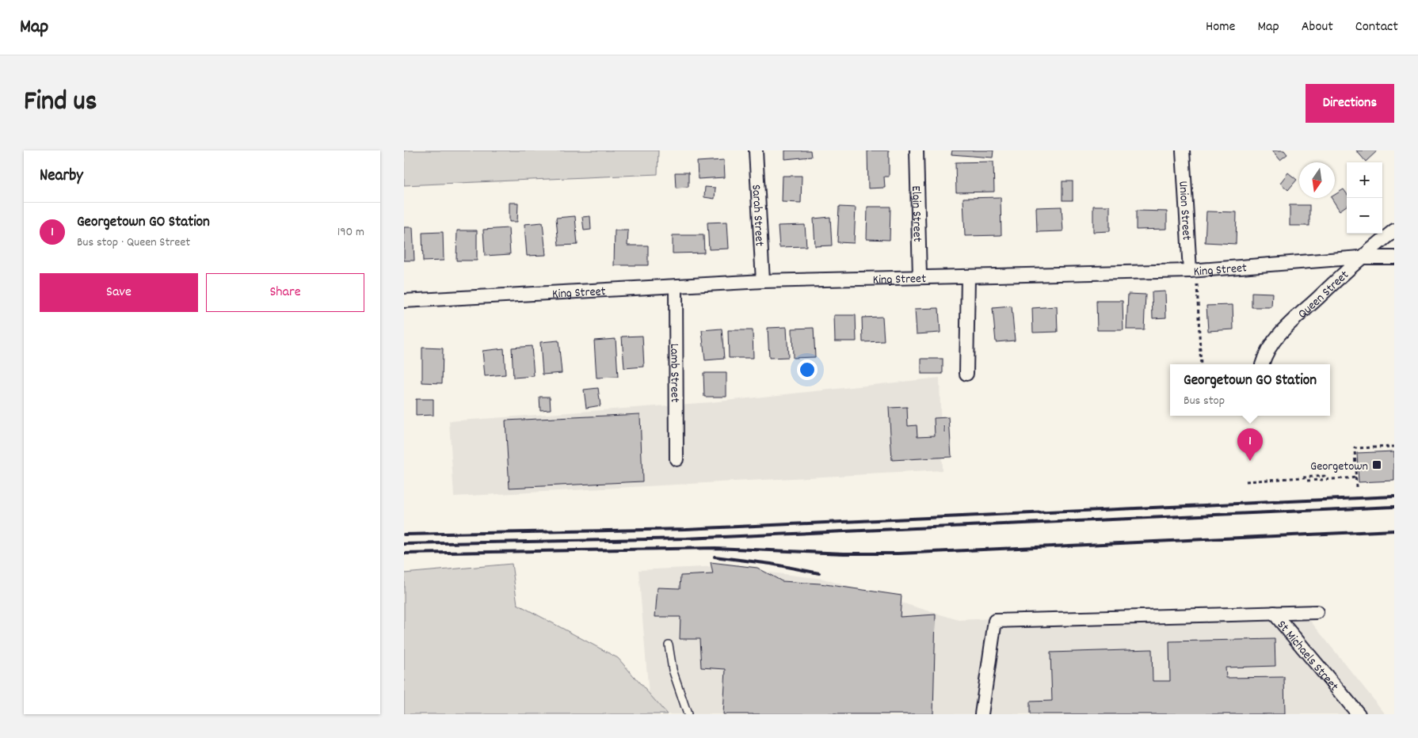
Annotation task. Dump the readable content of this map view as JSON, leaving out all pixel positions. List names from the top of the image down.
{
  "streets": {
    "street": [
      "Union Street",
      "Elgin Street",
      "Sarah Street",
      "King Street",
      "Queen Street",
      "Lamb Street",
      "St Michaels Street"
    ]
  },
  "crossings": [
    ["Union Street", "King Street"],
    ["Elgin Street", "King Street"],
    ["Sarah Street", "King Street"],
    ["King Street", "Queen Street"],
    ["King Street", "Lamb Street"]
  ],
  "places": {
    "transit": ["Georgetown"]
  },
  "house_numbers": ["1"],
  "north": "bottom",
  "page": {
    "header": "Map",
    "nav": [
      "Home",
      "Map",
      "About",
      "Contact"
    ],
    "title": "Find us",
    "buttons": [
      "Directions",
      ["Save", "Share"]
    ],
    "heading": "Nearby",
    "map_buttons": ["+", "−"],
    "list": [
      {
        "mark": "1",
        "name": "Georgetown GO Station",
        "note": "Bus stop · Queen Street",
        "value": "190 m"
      }
    ],
    "popup": ["Georgetown GO Station", "Bus stop"],
    "pins": "1"
  }
}
